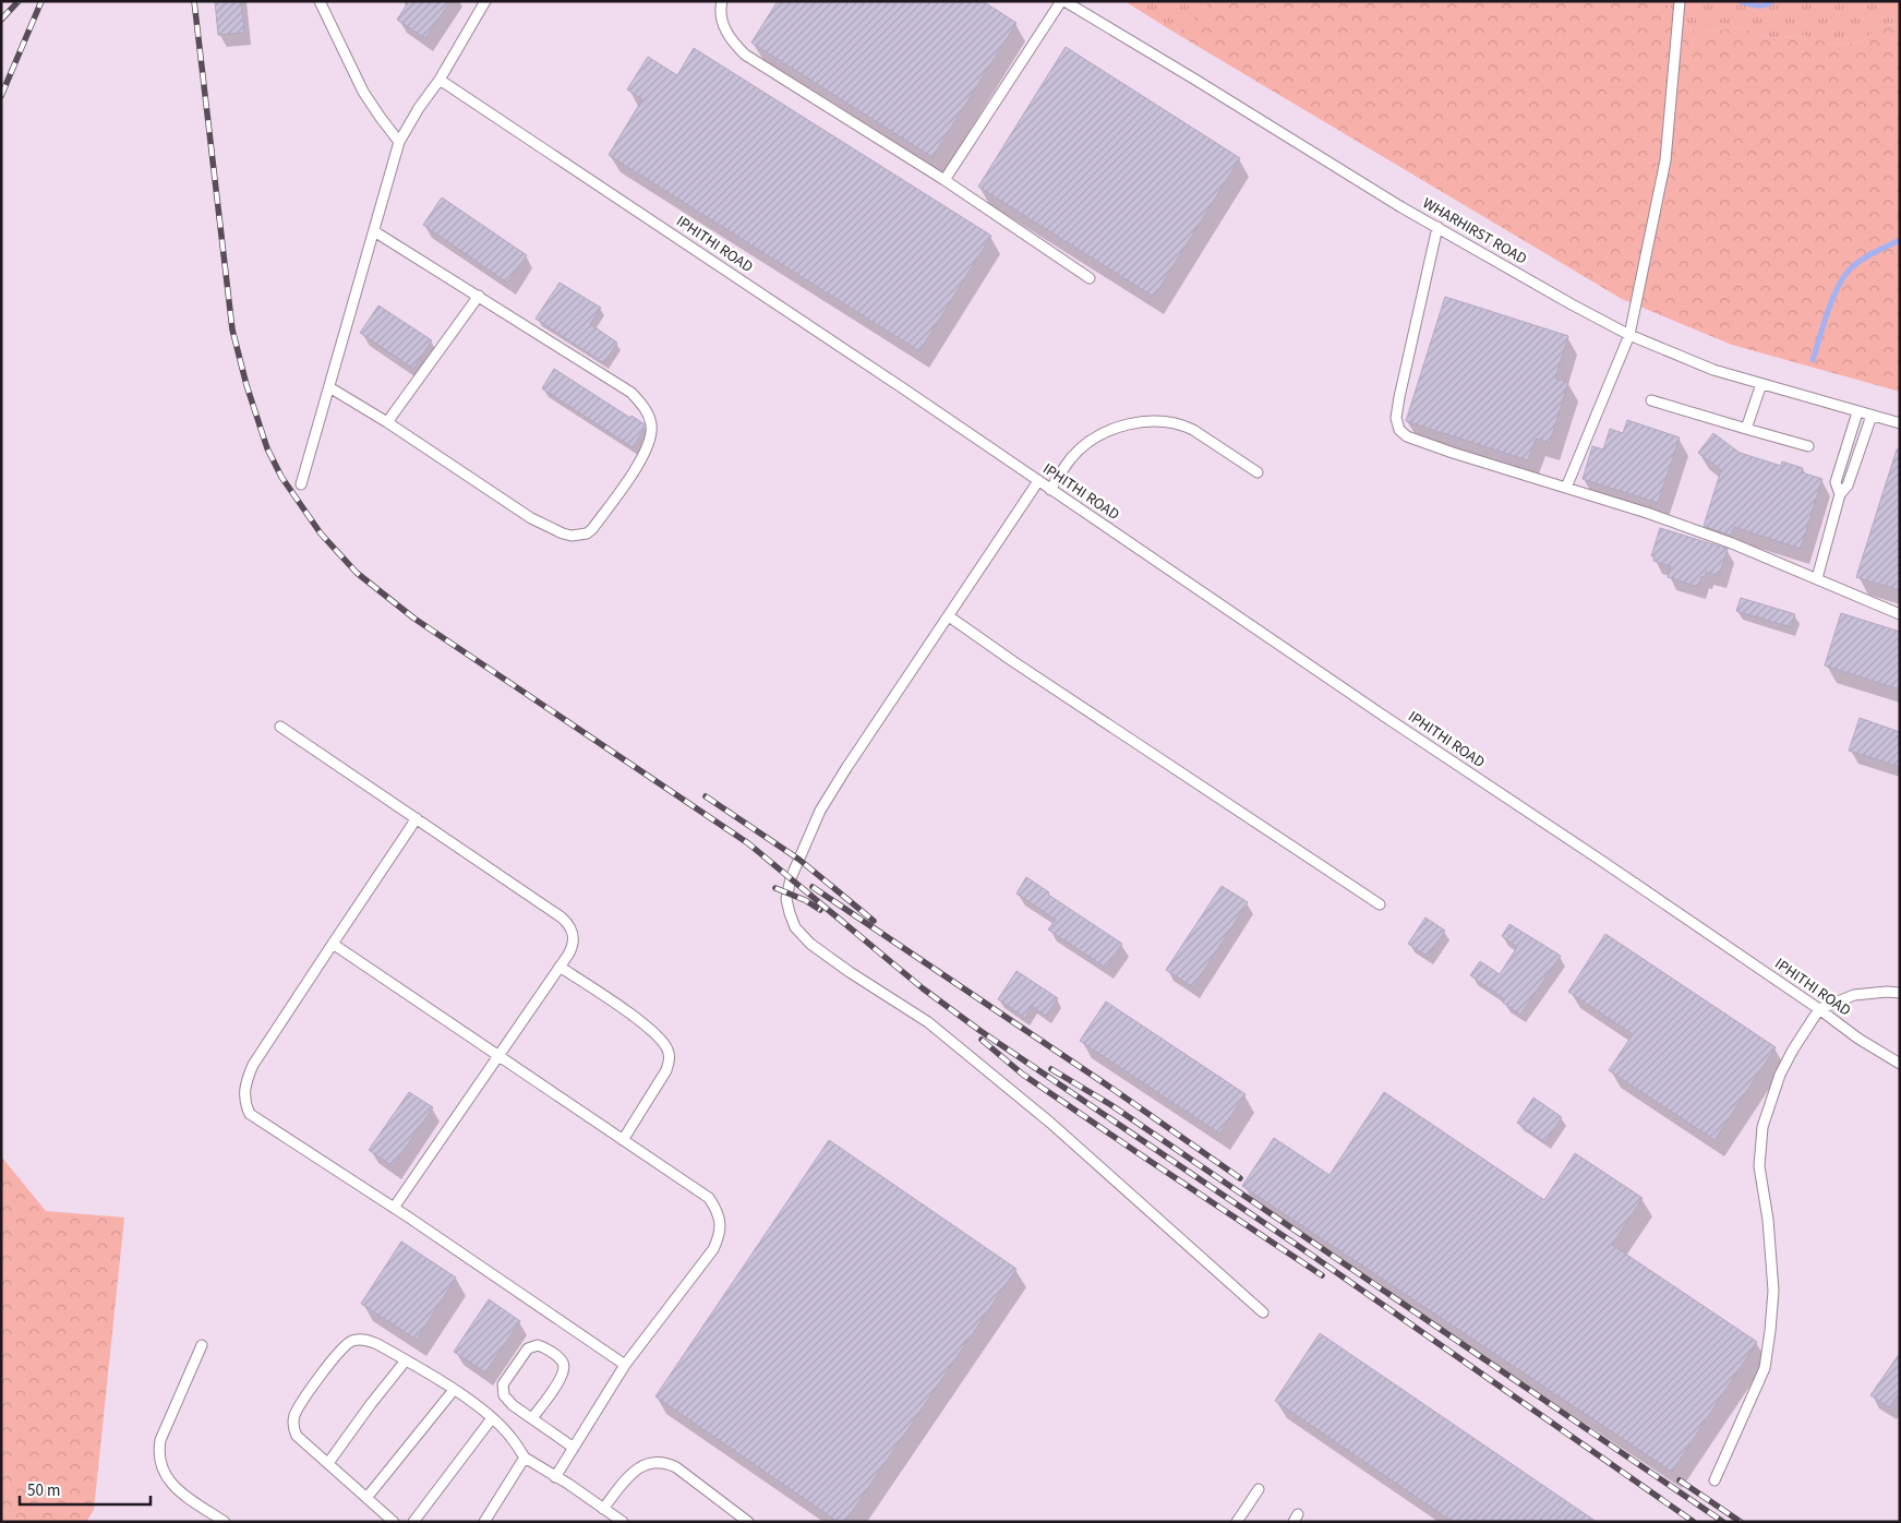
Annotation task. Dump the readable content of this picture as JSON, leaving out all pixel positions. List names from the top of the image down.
{
  "streets": {
    "lane": ["WHARHIRST ROAD", "IPHITHI ROAD"]
  },
  "scale_bar": "50 m"
}
